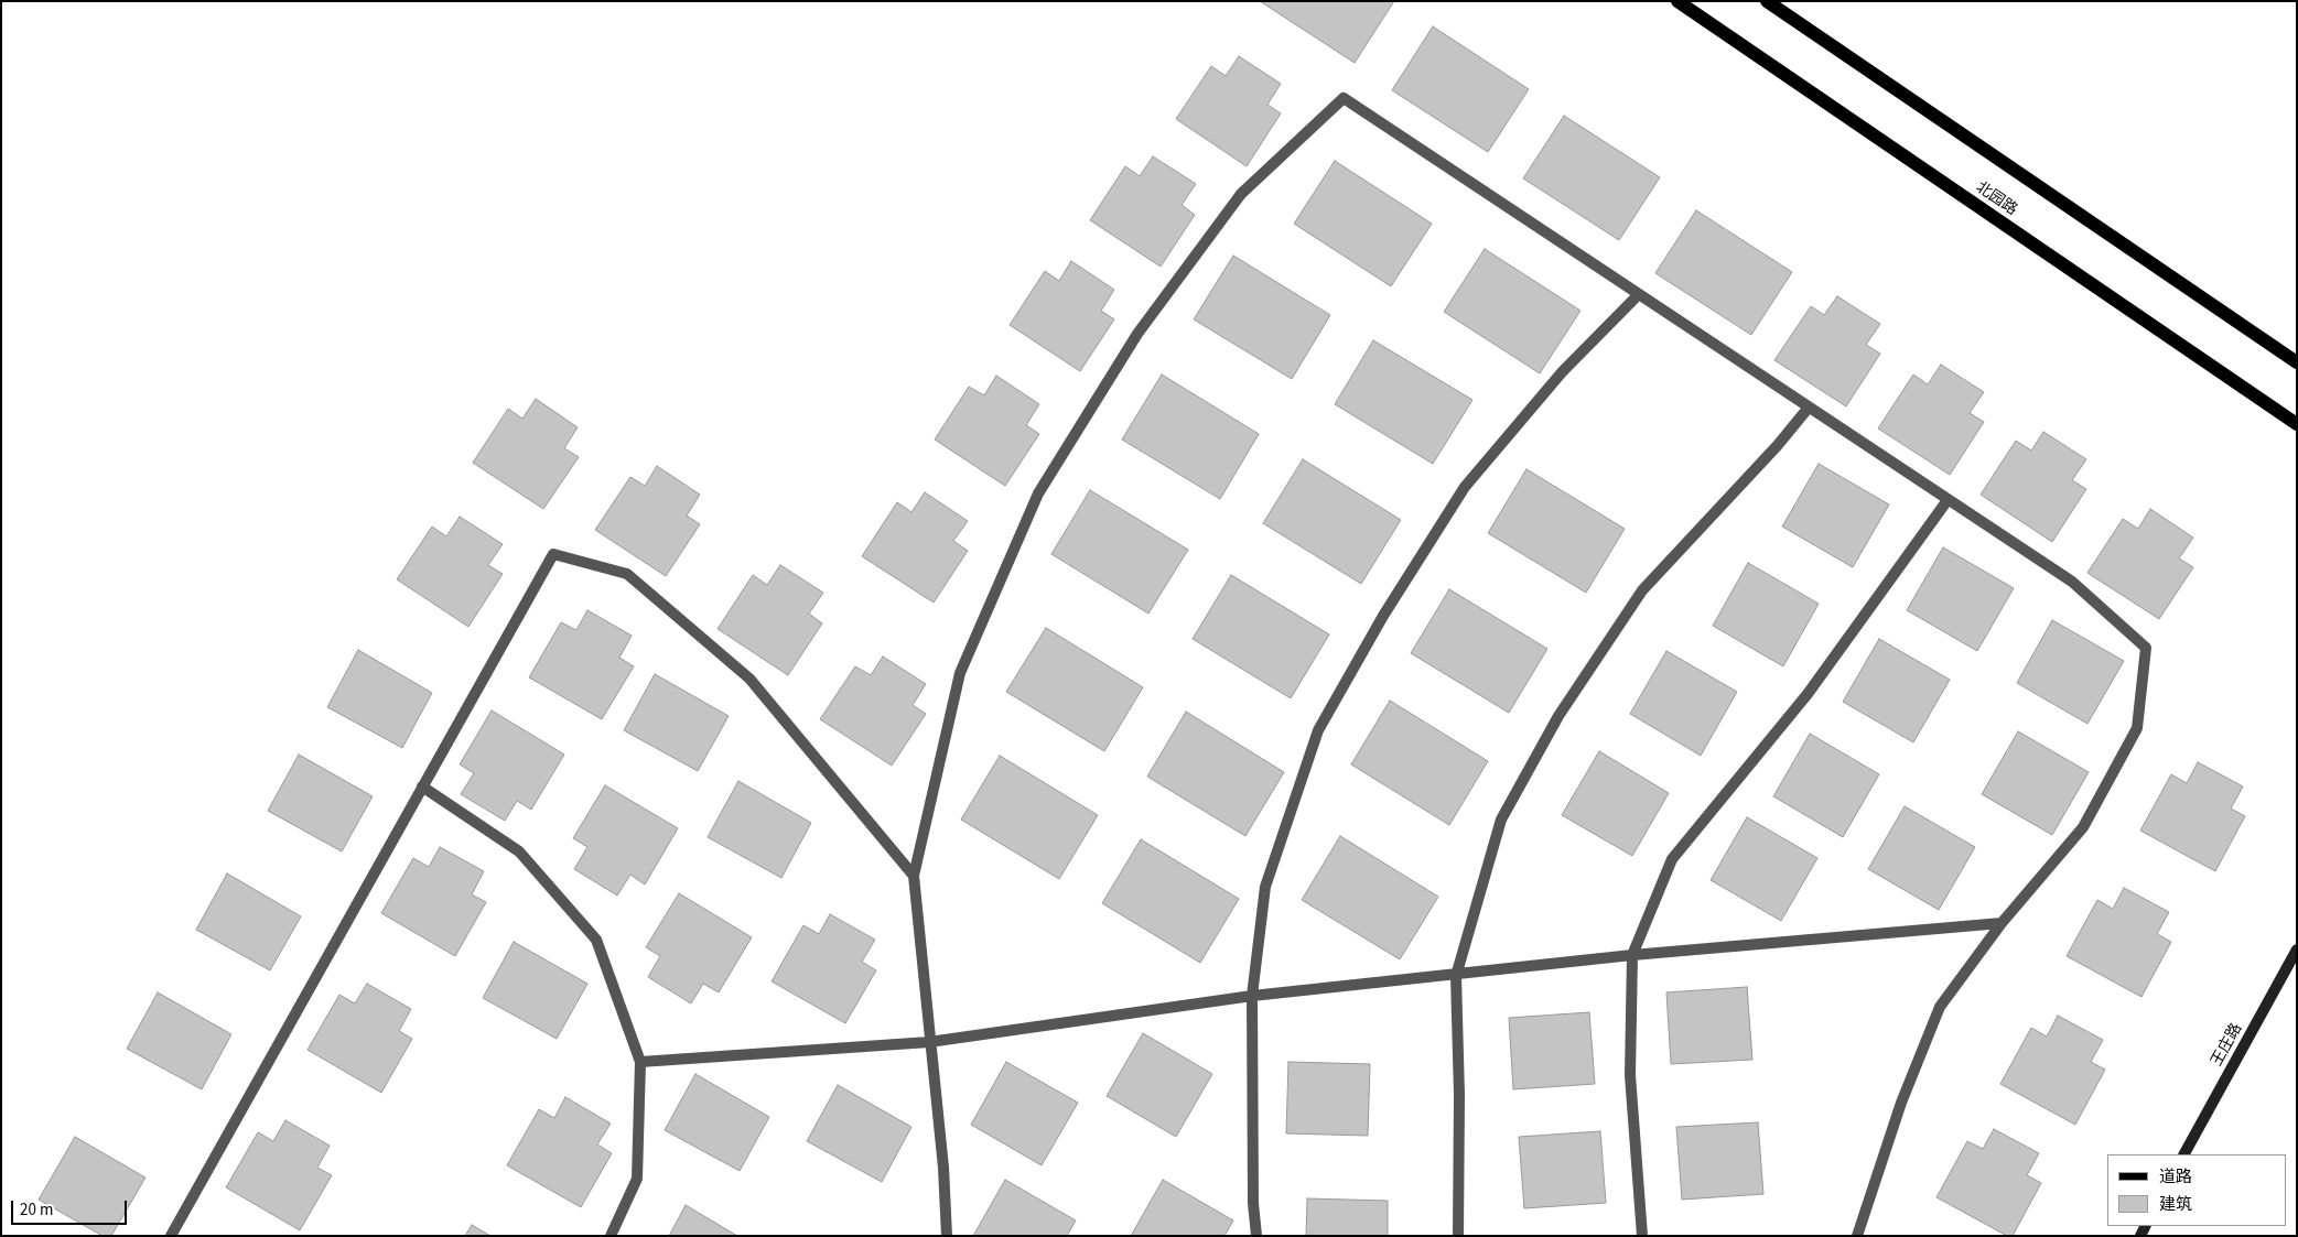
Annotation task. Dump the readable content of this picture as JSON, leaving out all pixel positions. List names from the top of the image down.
{
  "streets": {
    "main road": ["北园路"],
    "street": ["王庄路"]
  },
  "legend": ["道路", "建筑"],
  "scale_bar": "20 m"
}
